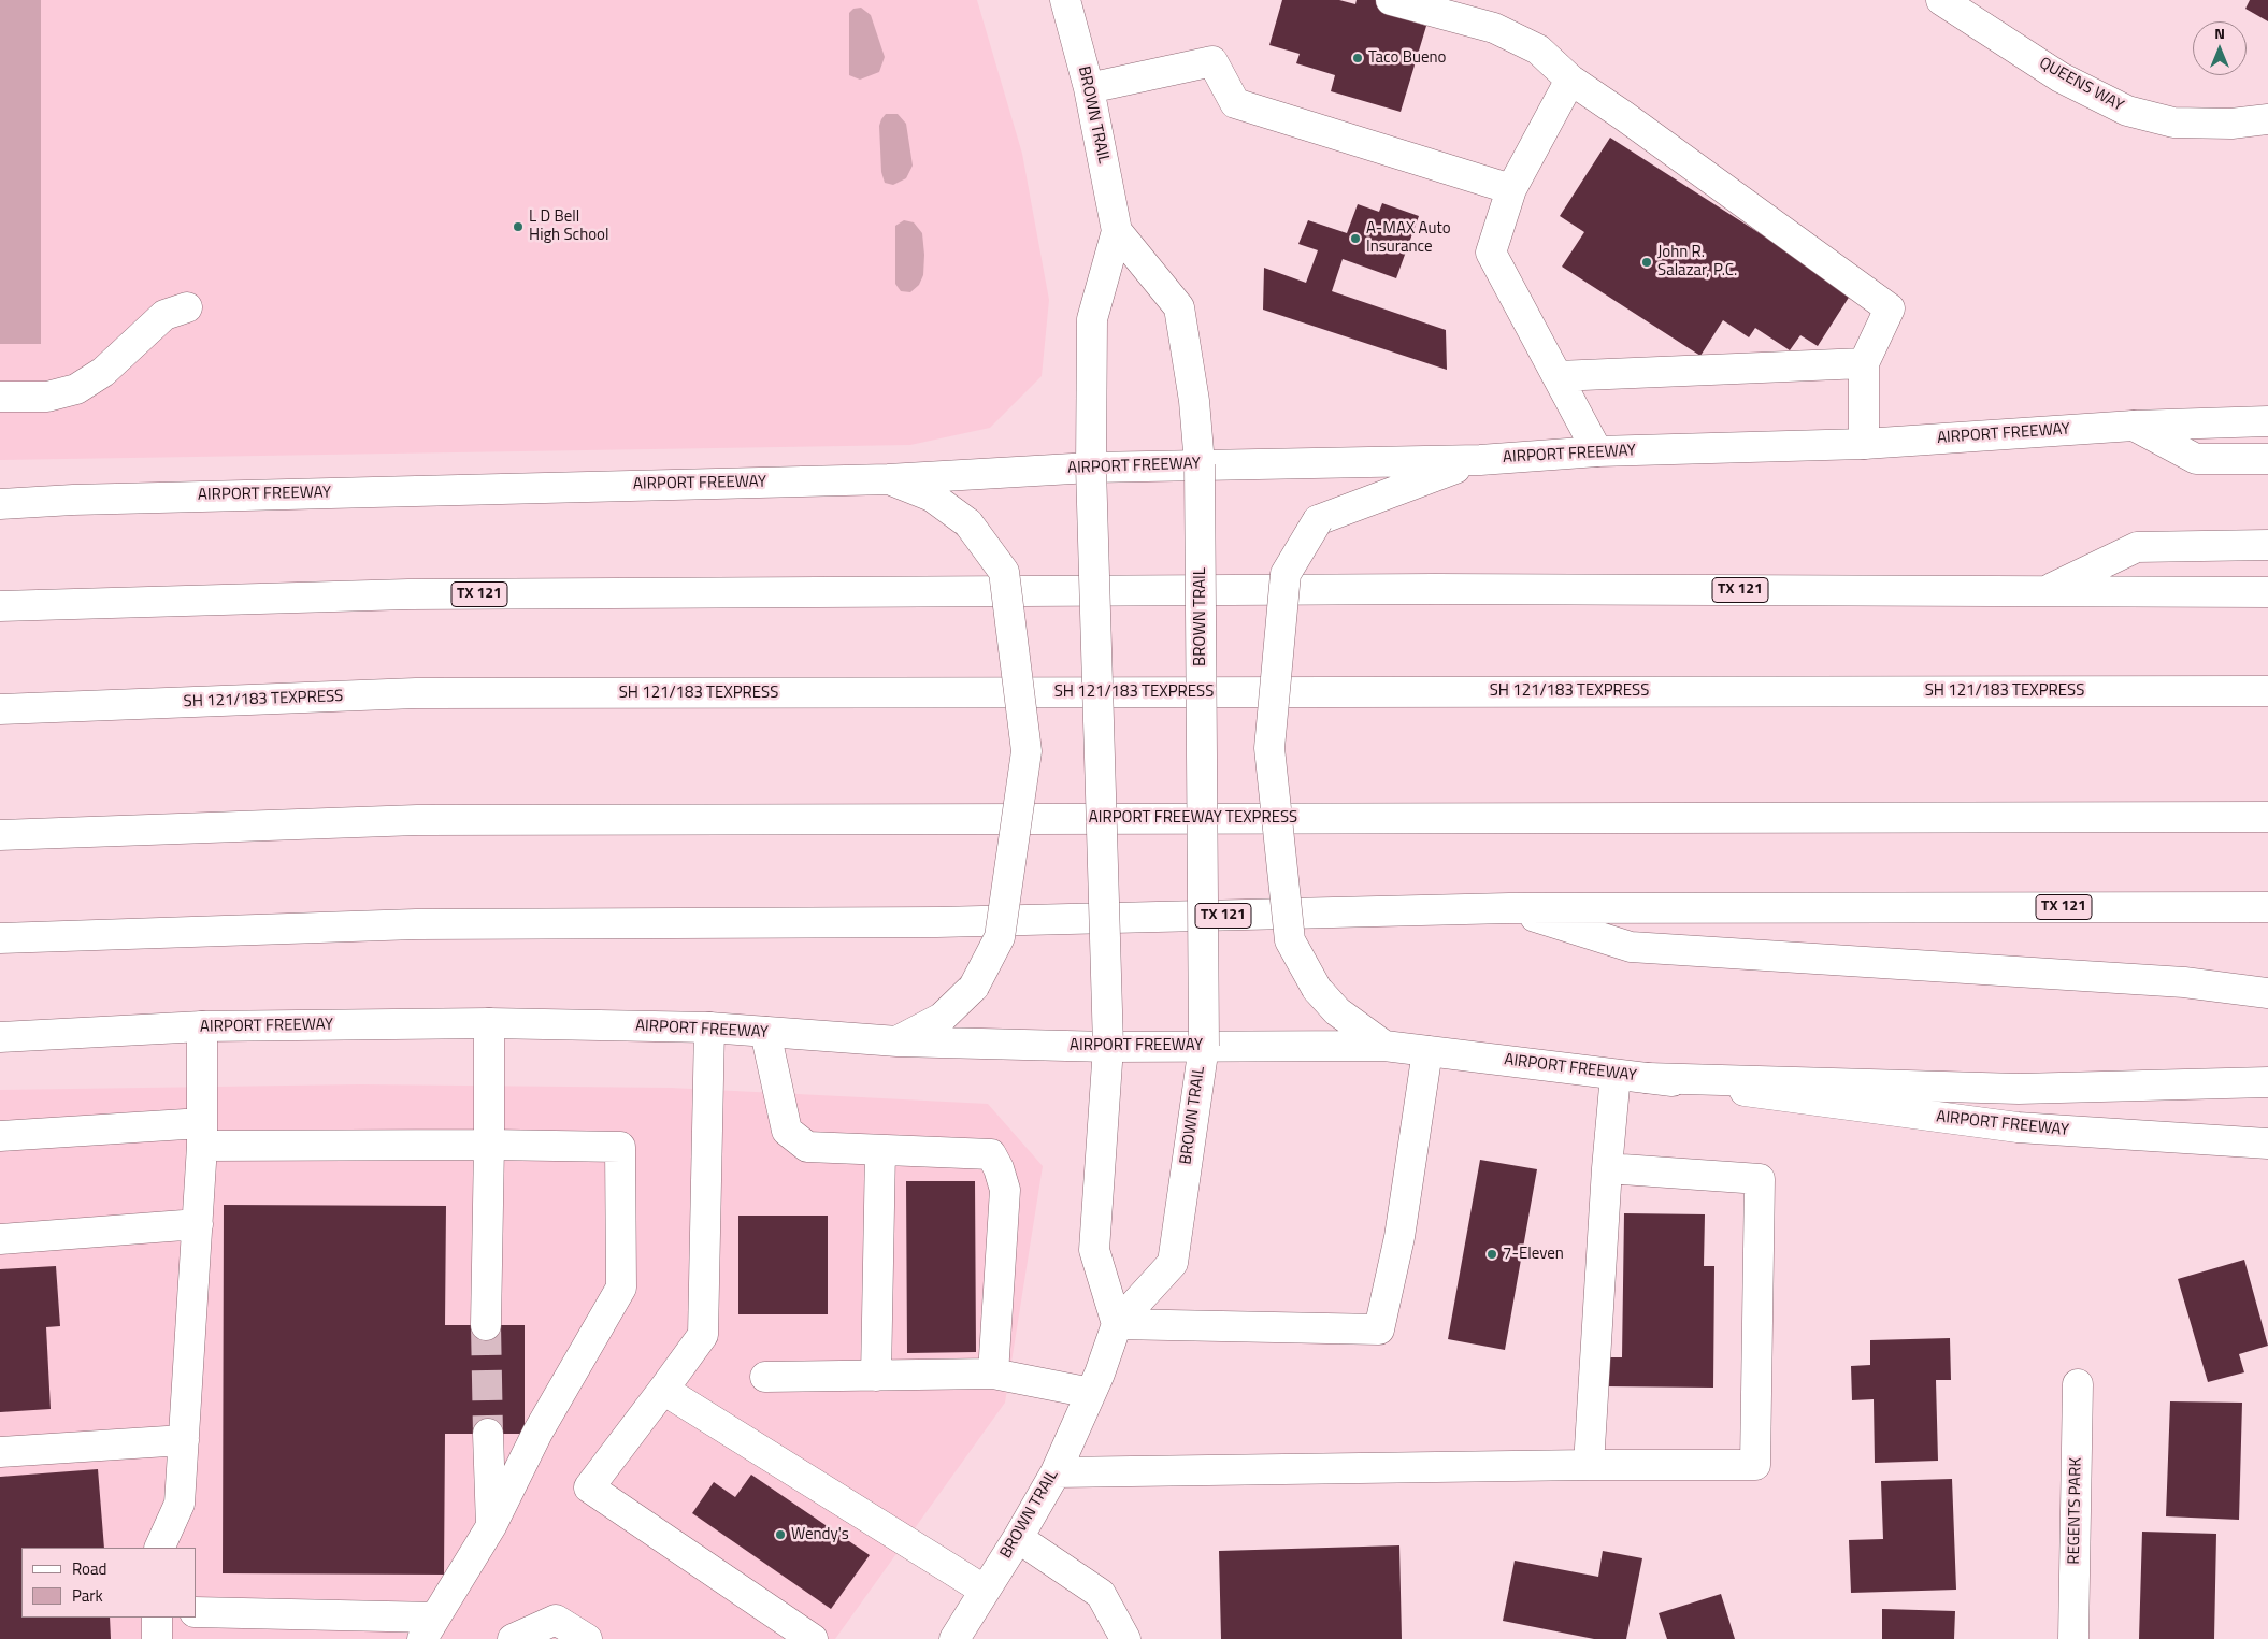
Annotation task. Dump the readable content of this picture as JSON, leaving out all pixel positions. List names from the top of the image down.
{
  "streets": {
    "main road": [
      "QUEENS WAY",
      "BROWN TRAIL",
      "AIRPORT FREEWAY",
      "TX 121",
      "SH 121/183 TEXPRESS",
      "AIRPORT FREEWAY TEXPRESS",
      "REGENTS PARK"
    ]
  },
  "crossings": [
    ["BROWN TRAIL", "AIRPORT FREEWAY"]
  ],
  "places": [
    "Taco Bueno",
    "L D Bell High School",
    "A-MAX Auto Insurance",
    "John R. Salazar, P.C.",
    "7-Eleven",
    "Wendy's"
  ],
  "legend": ["Road", "Park"],
  "north": "top"
}
